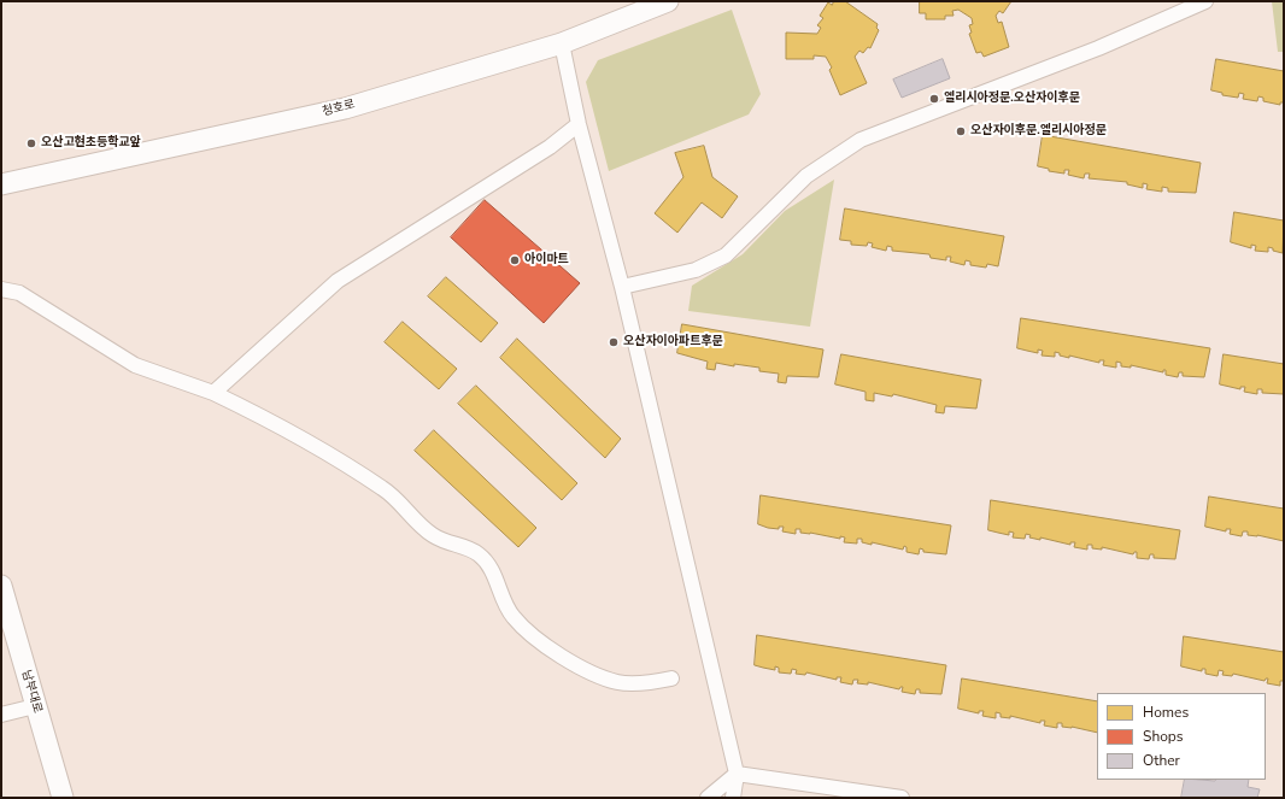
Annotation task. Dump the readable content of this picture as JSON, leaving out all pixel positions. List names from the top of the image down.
{
  "streets": {
    "street": ["청호로", "남부대로"]
  },
  "places": [
    "엘리시아정문.오산자이후문",
    "오산자이후문.엘리시아정문",
    "오산고현초등학교앞",
    "아이마트",
    "오산자이아파트후문"
  ],
  "legend": ["Homes", "Shops", "Other"]
}
